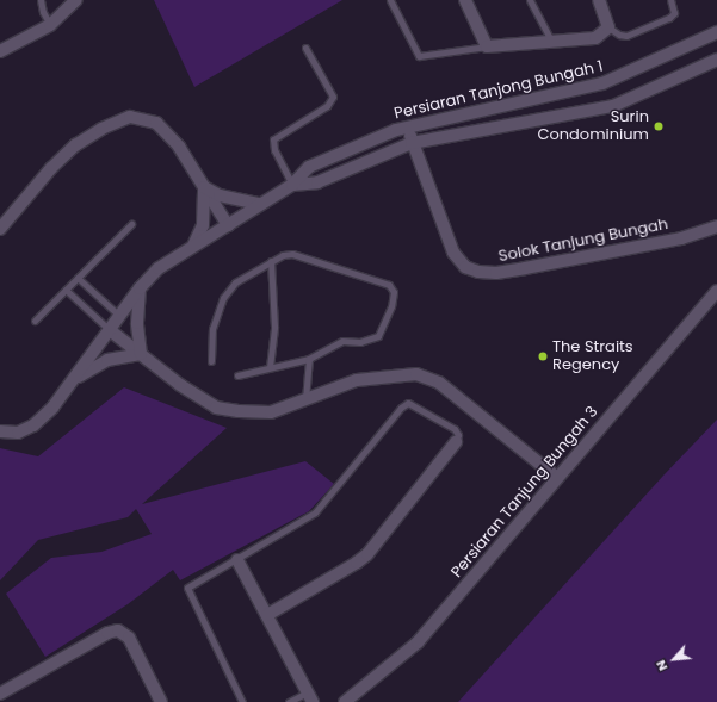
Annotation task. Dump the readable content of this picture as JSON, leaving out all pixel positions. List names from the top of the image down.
{
  "streets": {
    "street": ["Persiaran Tanjong Bungah 1", "Solok Tanjung Bungah", "Persiaran Tanjung Bungah 3"]
  },
  "crossings": [
    ["Persiaran Tanjong Bungah 1", "Solok Tanjung Bungah"]
  ],
  "places": ["Surin Condominium", "The Straits Regency"],
  "north": "bottom left"
}
